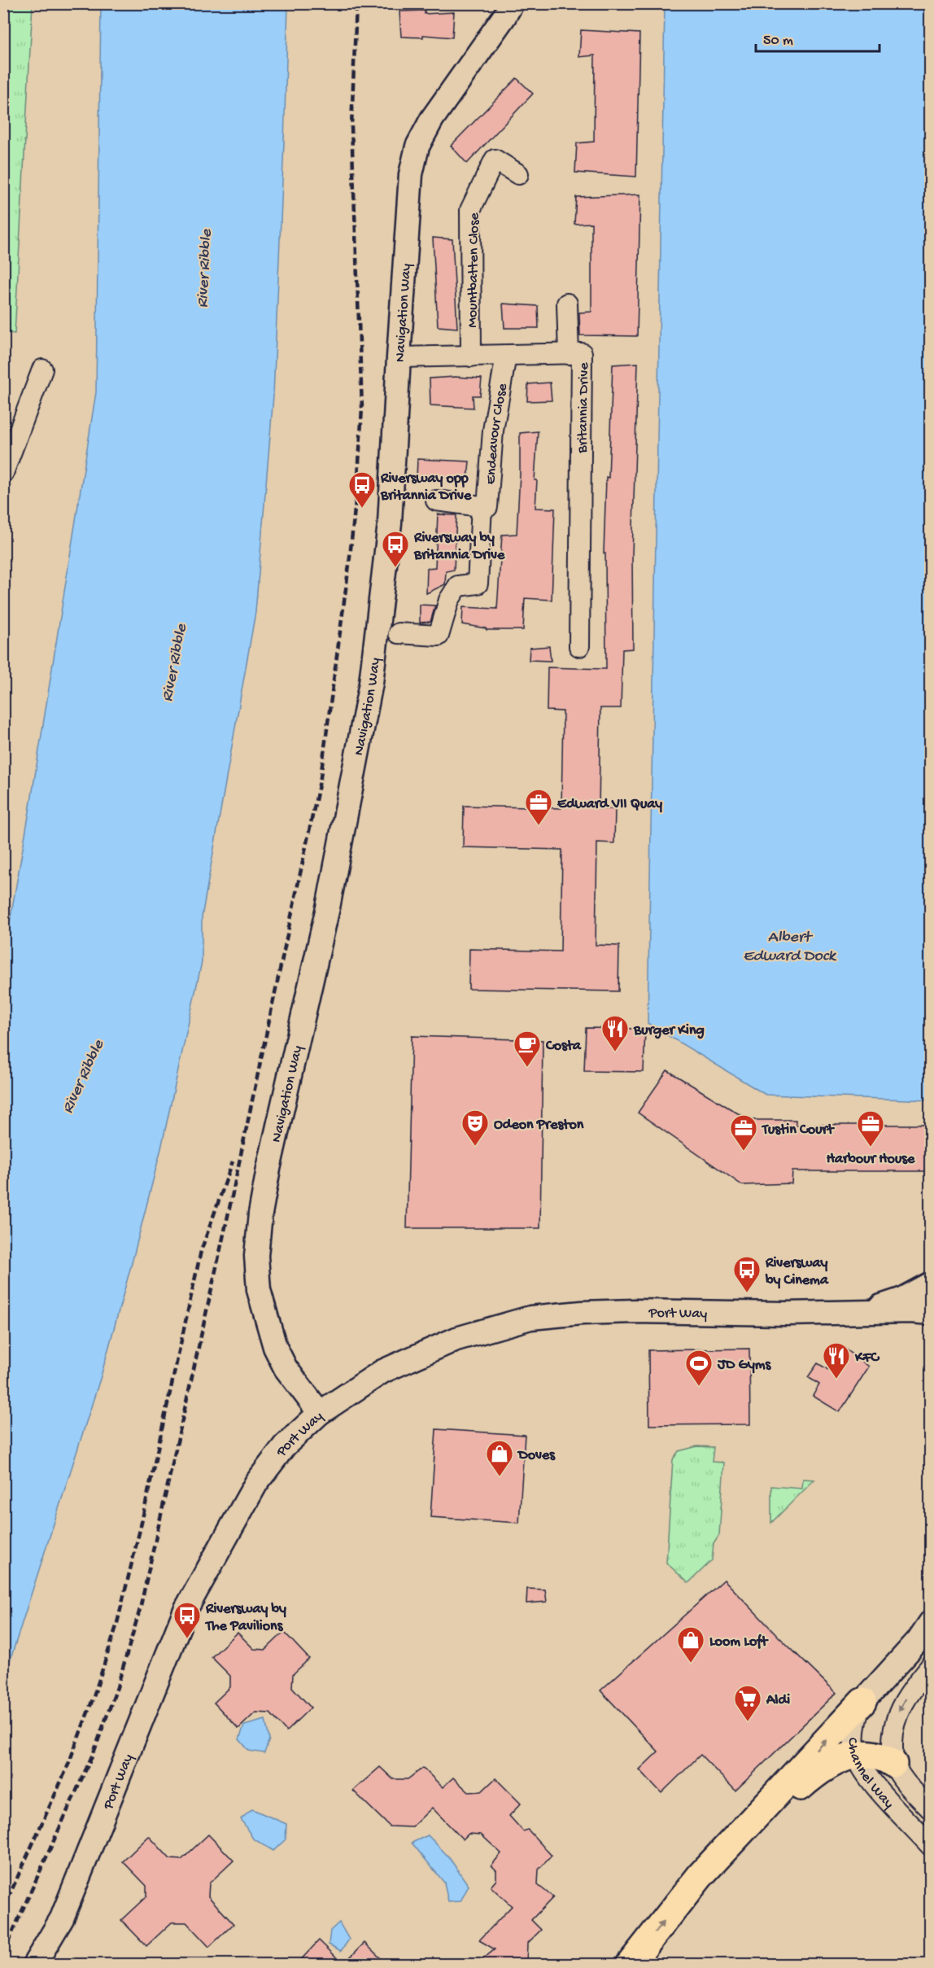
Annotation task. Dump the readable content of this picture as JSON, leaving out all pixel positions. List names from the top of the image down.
{
  "streets": {
    "street": [
      "Mountbatten Close",
      "Navigation Way",
      "Britannia Drive",
      "Endeavour Close",
      "Port Way",
      "Channel Way"
    ]
  },
  "crossings": [
    ["Mountbatten Close", "Britannia Drive"],
    ["Navigation Way", "Britannia Drive"],
    ["Navigation Way", "Port Way"],
    ["Britannia Drive", "Endeavour Close"]
  ],
  "water": ["River Ribble", "Albert Edward Dock"],
  "places": {
    "bus stop": [
      "Riversway opp Britannia Drive",
      "Riversway by Britannia Drive",
      "Riversway by Cinema",
      "Riversway by The Pavilions"
    ],
    "office": ["Edward VII Quay", "Harbour House", "Tustin Court"],
    "restaurant": ["Burger King", "KFC"],
    "cafe": ["Costa"],
    "theatre": ["Odeon Preston"],
    "sports": ["JD Gyms"],
    "shop": ["Doves", "Loom Loft"],
    "supermarket": ["Aldi"]
  },
  "scale_bar": "50 m"
}
